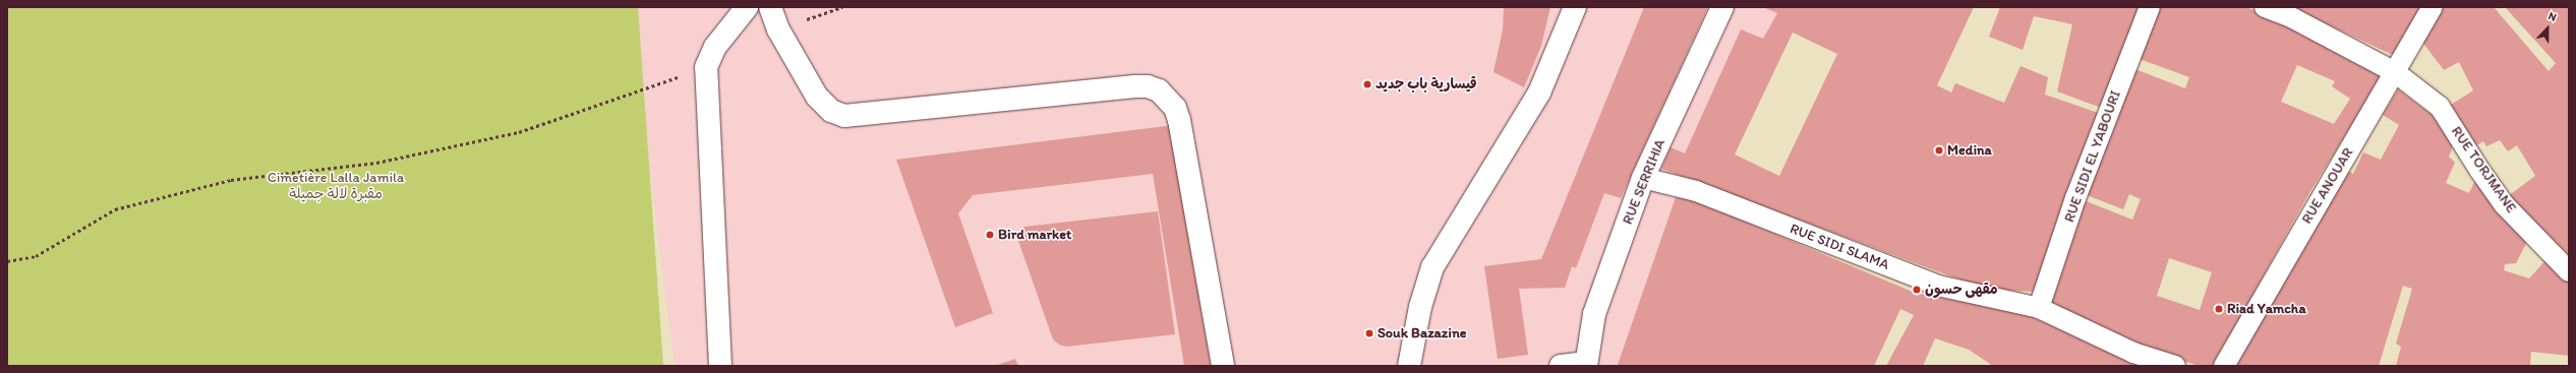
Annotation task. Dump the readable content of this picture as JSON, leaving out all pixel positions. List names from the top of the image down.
{
  "streets": {
    "street": [
      "RUE SIDI EL YABOURI",
      "RUE TORJMANE",
      "RUE SERRIHIA",
      "RUE ANOUAR",
      "RUE SIDI SLAMA"
    ]
  },
  "crossings": [
    ["RUE SIDI EL YABOURI", "RUE SIDI SLAMA"],
    ["RUE TORJMANE", "RUE ANOUAR"],
    ["RUE SERRIHIA", "RUE SIDI SLAMA"]
  ],
  "parks": ["Cimetière Lalla Jamila مقبرة لالة جميلة"],
  "places": [
    "قيسارية باب جديد",
    "Medina",
    "Bird market",
    "مقهى حسون",
    "Riad Yamcha",
    "Souk Bazazine"
  ],
  "north": "top"
}
